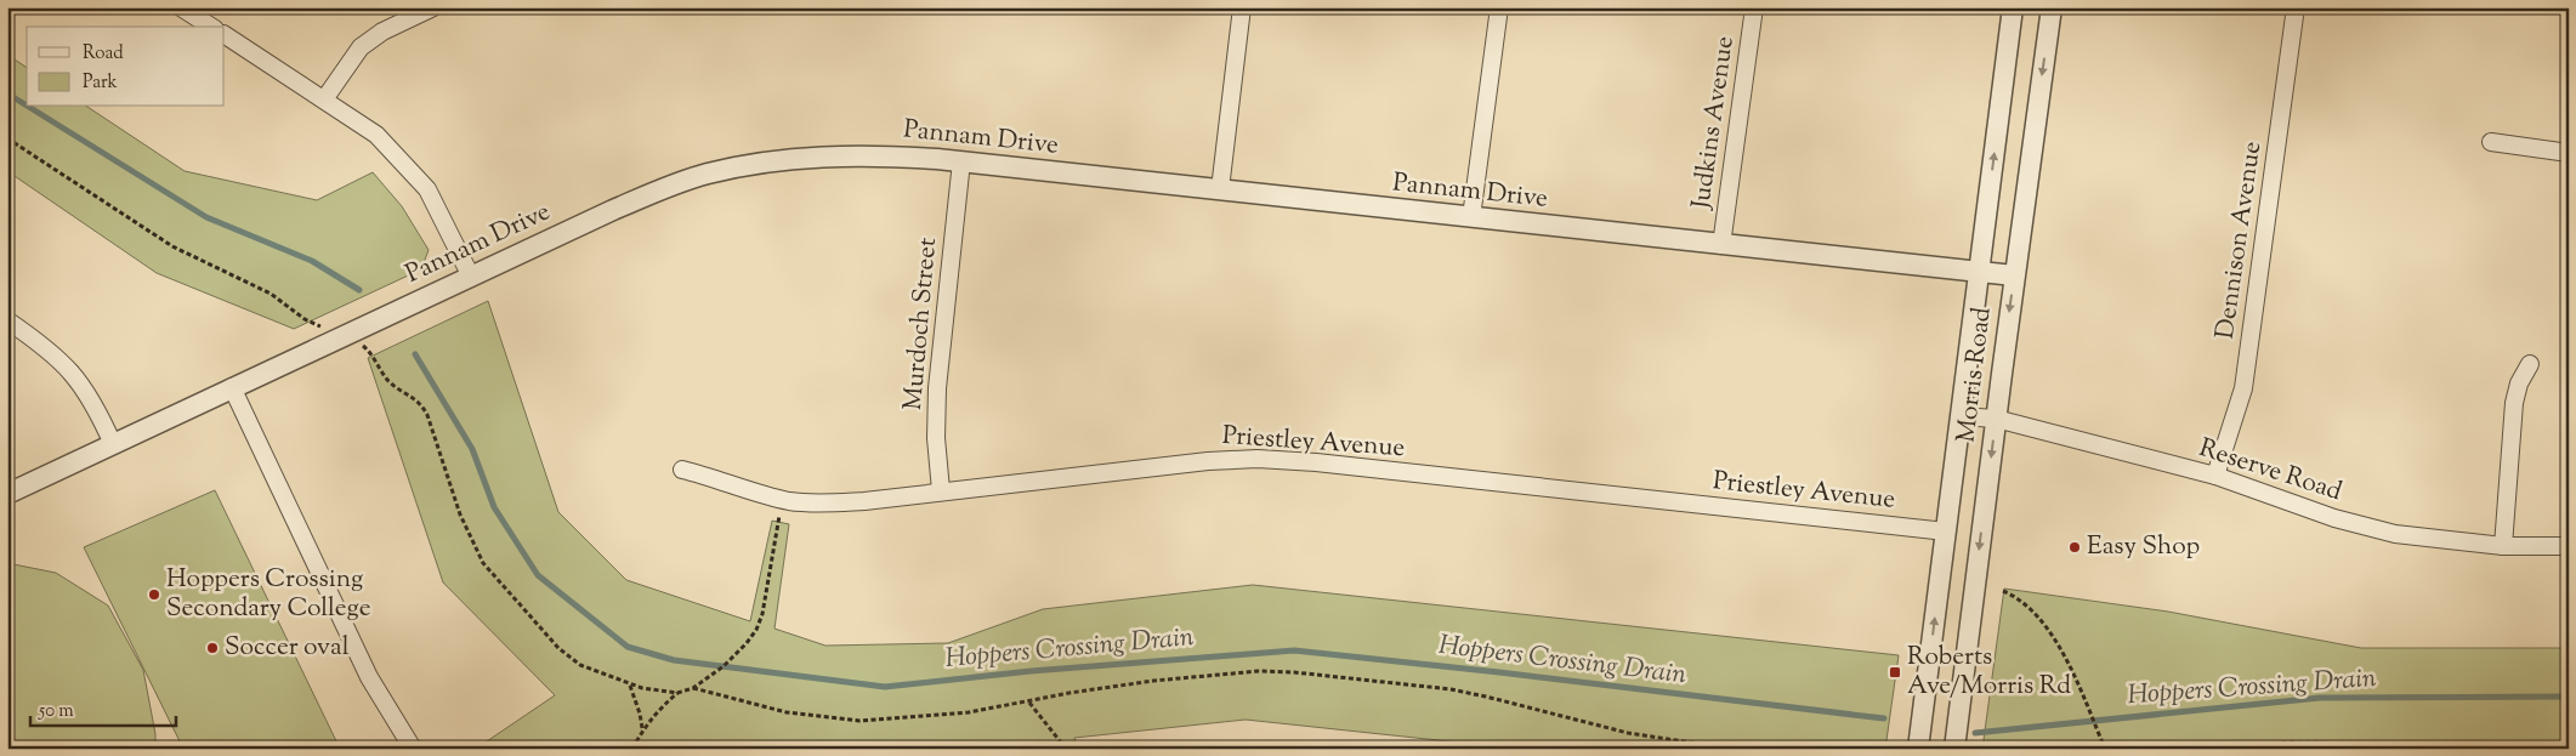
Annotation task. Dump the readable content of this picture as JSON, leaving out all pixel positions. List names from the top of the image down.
{
  "streets": {
    "street": [
      "Judkins Avenue",
      "Pannam Drive",
      "Dennison Avenue",
      "Murdoch Street",
      "Morris Road",
      "Priestley Avenue",
      "Reserve Road"
    ]
  },
  "crossings": [
    ["Judkins Avenue", "Pannam Drive"],
    ["Pannam Drive", "Murdoch Street"],
    ["Pannam Drive", "Morris Road"],
    ["Dennison Avenue", "Reserve Road"],
    ["Murdoch Street", "Priestley Avenue"],
    ["Morris Road", "Priestley Avenue"],
    ["Morris Road", "Reserve Road"]
  ],
  "water": ["Hoppers Crossing Drain"],
  "places": {
    "other": ["Easy Shop", "Hoppers Crossing Secondary College", "Soccer oval"],
    "transit": ["Roberts Ave/Morris Rd"]
  },
  "legend": ["Road", "Park"],
  "scale_bar": "50 m"
}
